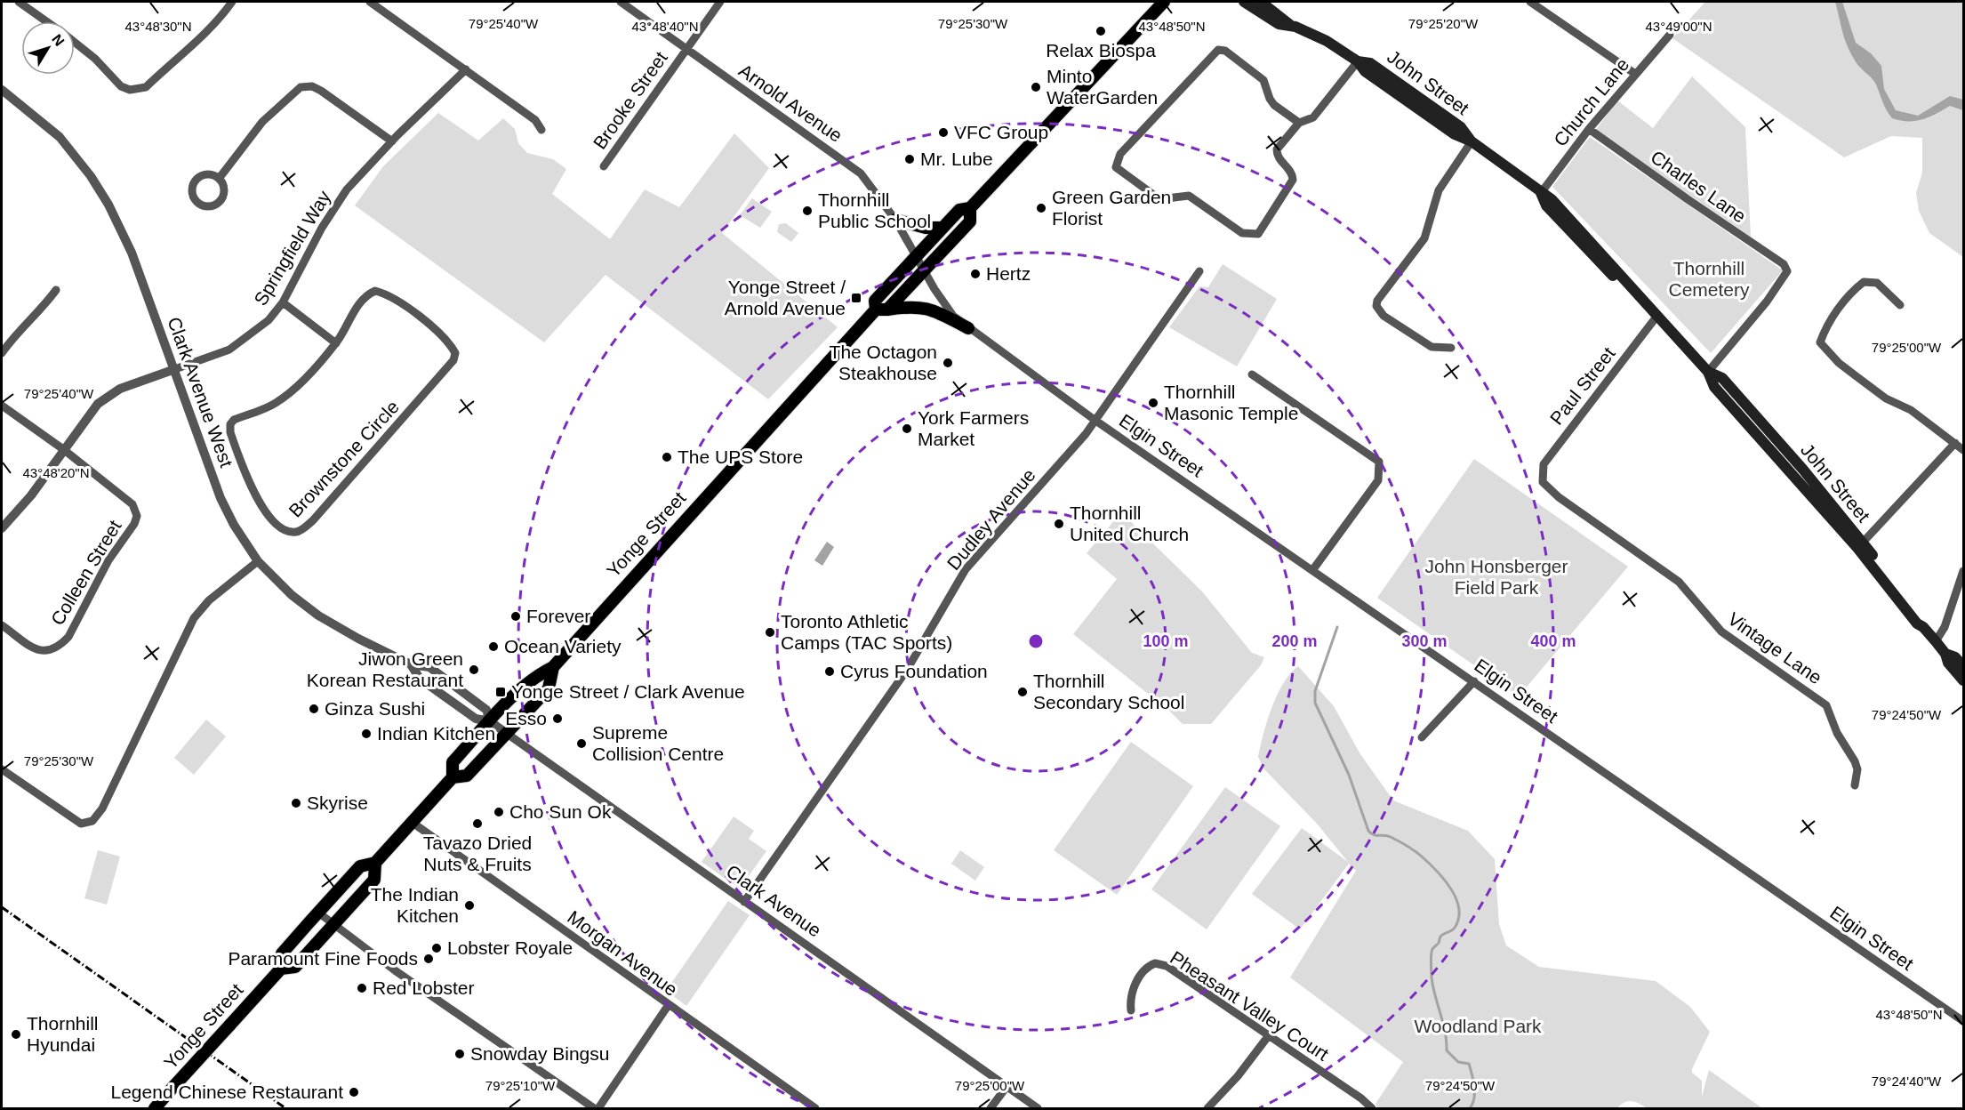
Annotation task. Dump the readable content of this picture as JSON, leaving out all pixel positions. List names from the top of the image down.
{
  "streets": {
    "main road": ["John Street", "Yonge Street"],
    "street": [
      "Brooke Street",
      "Church Lane",
      "Arnold Avenue",
      "Charles Lane",
      "Springfield Way",
      "Paul Street",
      "Clark Avenue West",
      "Elgin Street",
      "Brownstone Circle",
      "Dudley Avenue",
      "Colleen Street",
      "Vintage Lane",
      "Clark Avenue",
      "Morgan Avenue",
      "Pheasant Valley Court"
    ]
  },
  "crossings": [
    ["John Street", "Church Lane"],
    ["John Street", "Charles Lane"],
    ["John Street", "Paul Street"],
    ["Brooke Street", "Arnold Avenue"],
    ["Church Lane", "Charles Lane"],
    ["Arnold Avenue", "Elgin Street"],
    ["Arnold Avenue", "Yonge Street"],
    ["Springfield Way", "Clark Avenue West"],
    ["Paul Street", "Vintage Lane"],
    ["Clark Avenue West", "Yonge Street"],
    ["Clark Avenue West", "Clark Avenue"],
    ["Elgin Street", "Dudley Avenue"],
    ["Elgin Street", "Yonge Street"],
    ["Dudley Avenue", "Clark Avenue"],
    ["Yonge Street", "Clark Avenue"],
    ["Yonge Street", "Morgan Avenue"]
  ],
  "parks": ["Thornhill Cemetery", "John Honsberger Field Park", "Woodland Park"],
  "places": {
    "other": [
      "Relax Biospa",
      "Minto WaterGarden",
      "VFC Group",
      "Mr. Lube",
      "Green Garden Florist",
      "Thornhill Public School",
      "Hertz",
      "The Octagon Steakhouse",
      "Thornhill Masonic Temple",
      "York Farmers Market",
      "The UPS Store",
      "Thornhill United Church",
      "Forever",
      "Toronto Athletic Camps (TAC Sports)",
      "Ocean Variety",
      "Jiwon Green Korean Restaurant",
      "Cyrus Foundation",
      "Thornhill Secondary School",
      "Ginza Sushi",
      "Esso",
      "Indian Kitchen",
      "Supreme Collision Centre",
      "Skyrise",
      "Cho Sun Ok",
      "Tavazo Dried Nuts & Fruits",
      "The Indian Kitchen",
      "Lobster Royale",
      "Paramount Fine Foods",
      "Red Lobster",
      "Thornhill Hyundai",
      "Snowday Bingsu",
      "Legend Chinese Restaurant"
    ],
    "transit": ["Yonge Street / Arnold Avenue", "Yonge Street / Clark Avenue"]
  },
  "north": "top right",
  "coordinates": [
    "79°25'40\"W",
    "79°25'30\"W",
    "79°25'20\"W",
    "43°48'30\"N",
    "43°48'40\"N",
    "43°48'50\"N",
    "43°49'00\"N",
    "79°25'00\"W",
    "43°48'20\"N",
    "79°24'50\"W",
    "79°24'40\"W",
    "79°25'10\"W"
  ],
  "rings": [
    "100 m",
    "200 m",
    "300 m",
    "400 m"
  ]
}
